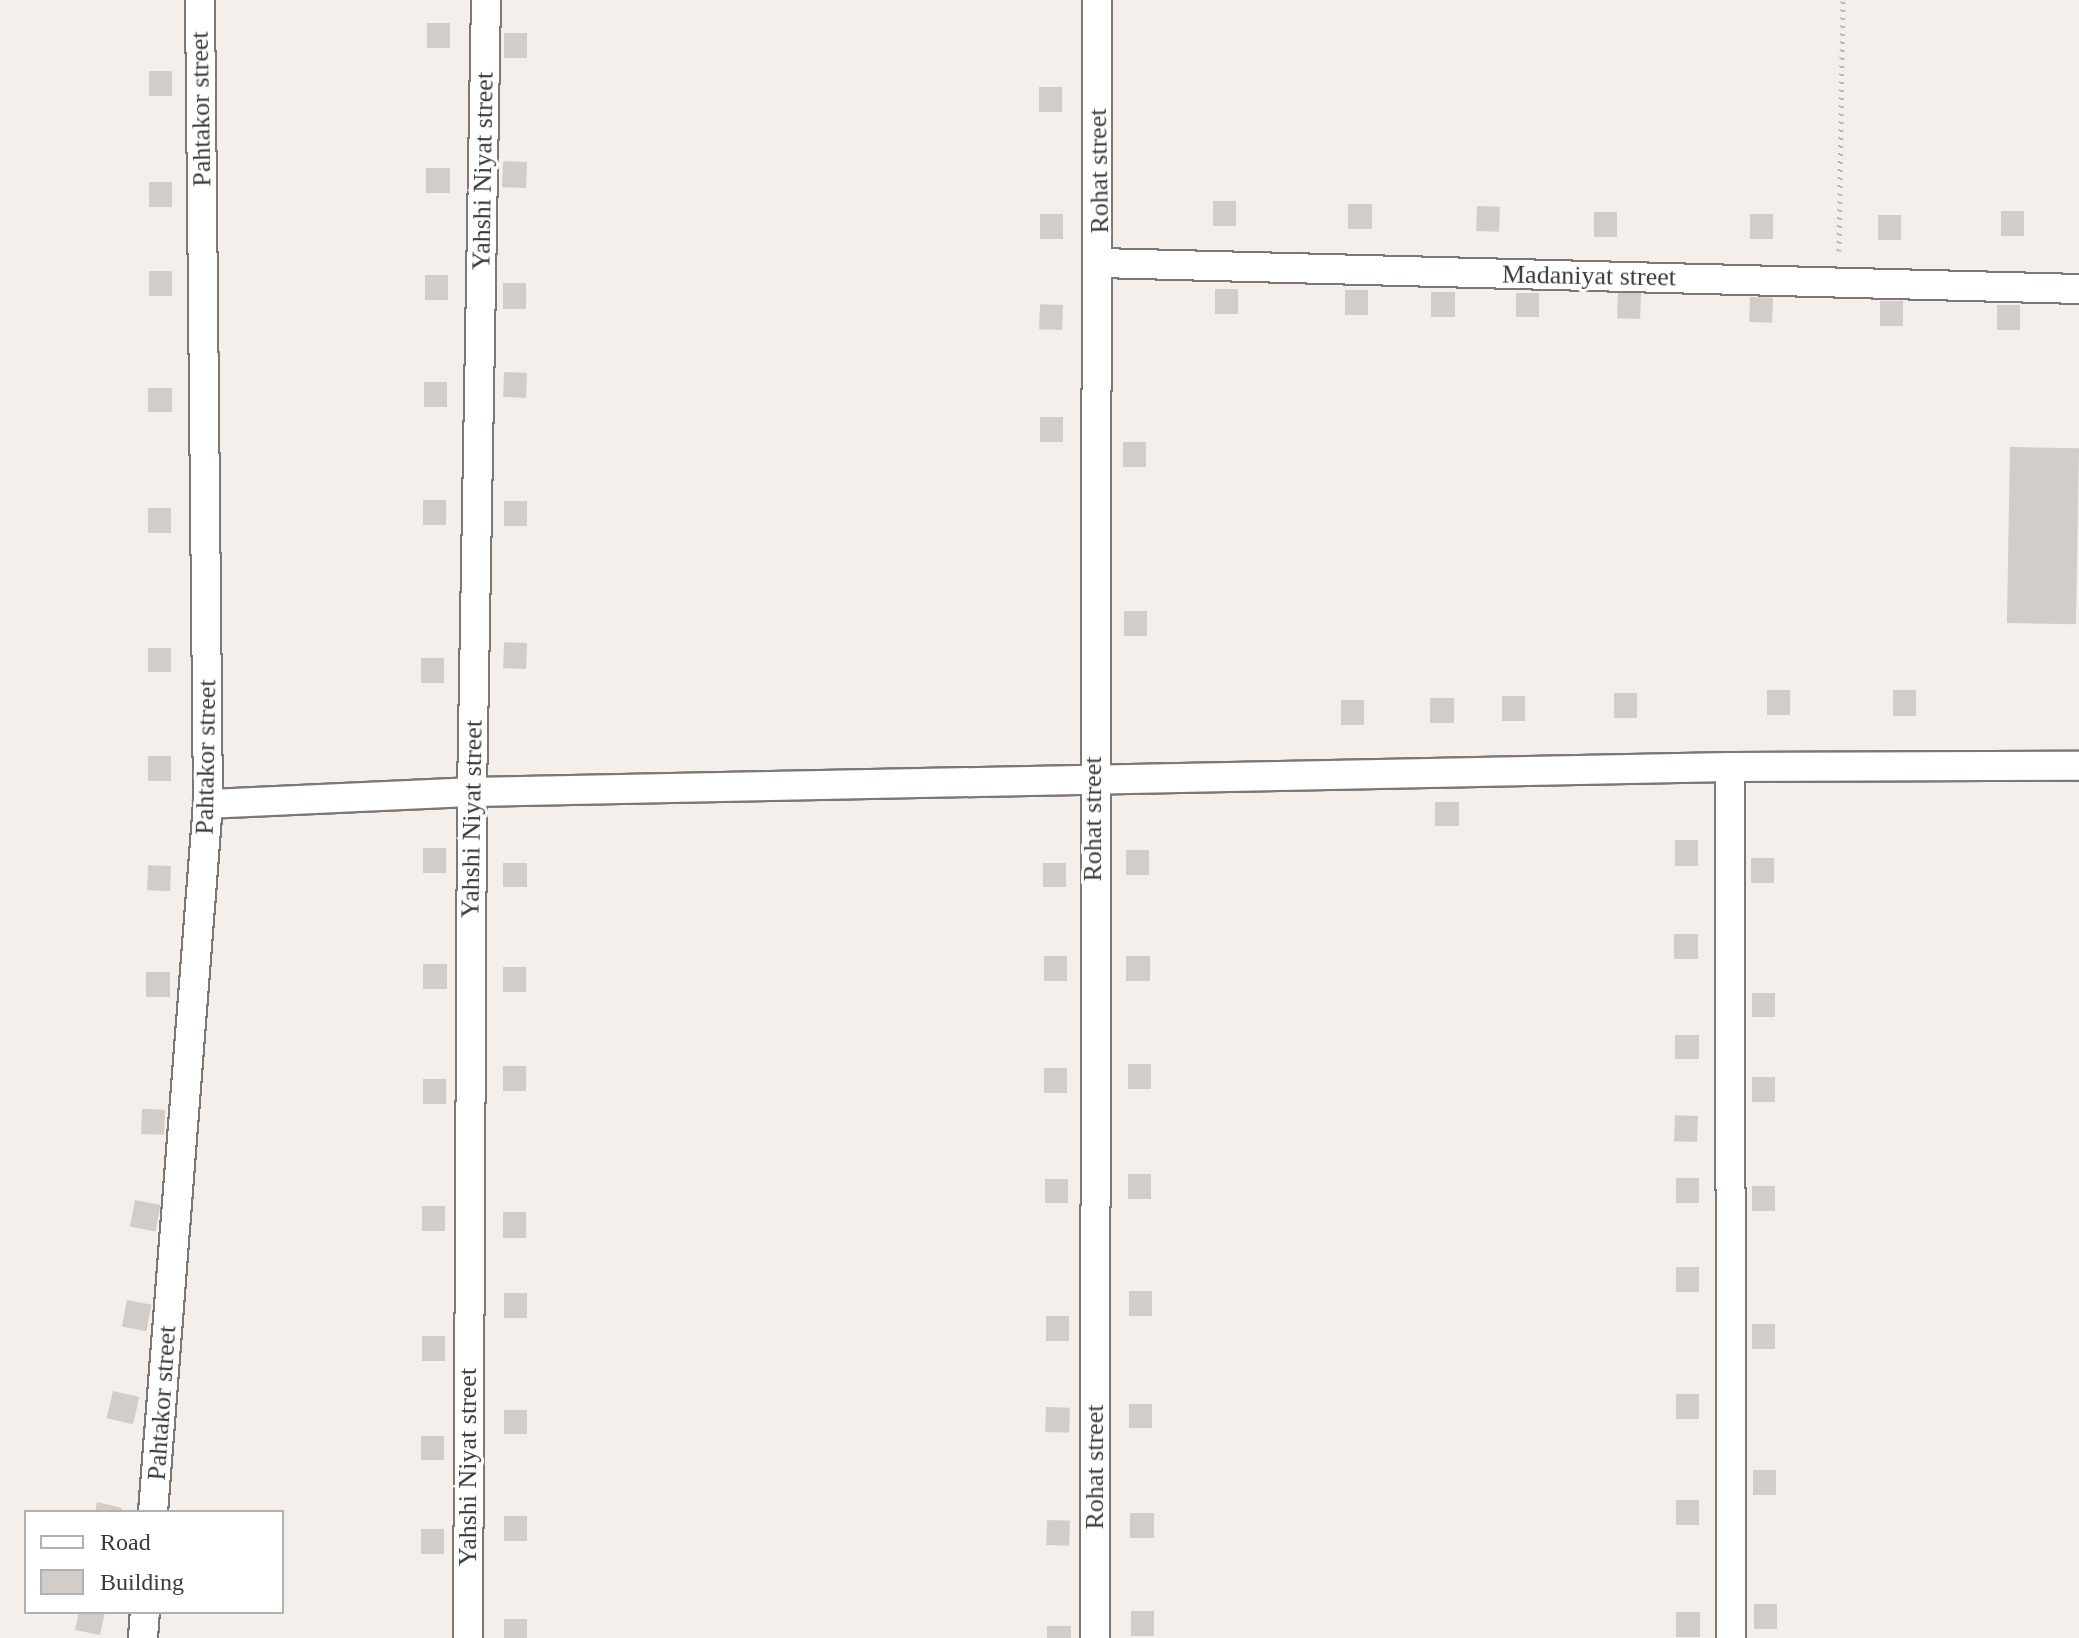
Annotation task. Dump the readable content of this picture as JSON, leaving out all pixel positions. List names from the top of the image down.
{
  "streets": {
    "street": [
      "Pahtakor street",
      "Yahshi Niyat street",
      "Rohat street",
      "Madaniyat street"
    ]
  },
  "crossings": [
    ["Rohat street", "Madaniyat street"]
  ],
  "legend": ["Road", "Building"]
}
